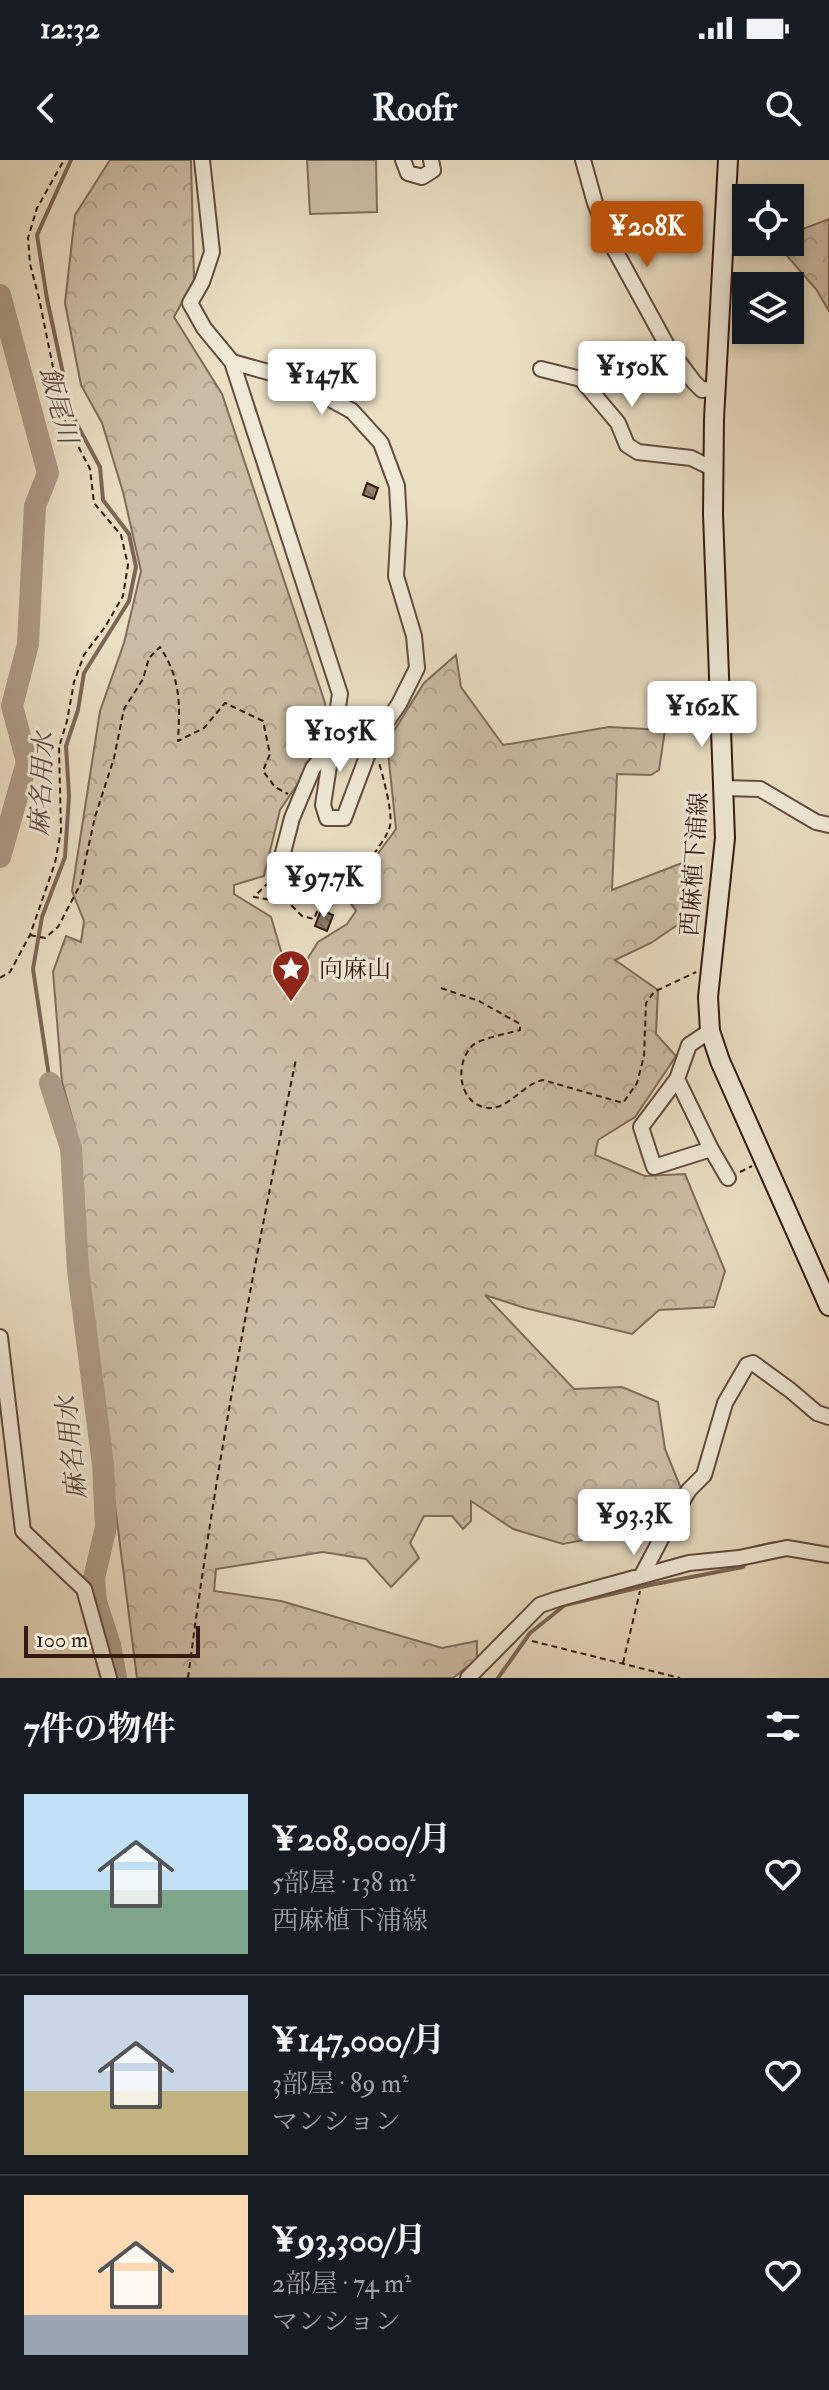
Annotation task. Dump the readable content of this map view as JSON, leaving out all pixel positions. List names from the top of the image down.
{
  "streets": {
    "main road": ["西麻植下浦線"]
  },
  "water": ["飯尾川", "麻名用水"],
  "places": {
    "place": ["向麻山"]
  },
  "scale_bar": "100 m",
  "page": {
    "status": "12:32",
    "header": "Roofr",
    "price": [
      "¥208K",
      "¥150K",
      "¥147K",
      "¥162K",
      "¥105K",
      "¥97.7K",
      "¥93.3K"
    ],
    "scale": "100 m",
    "heading": "7件の物件",
    "list": [
      {
        "name": "¥208,000/月",
        "note": "5部屋 · 138 m² · 西麻植下浦線"
      },
      {
        "name": "¥147,000/月",
        "note": "3部屋 · 89 m² · マンション"
      },
      {
        "name": "¥93,300/月",
        "note": "2部屋 · 74 m² · マンション"
      }
    ]
  }
}
